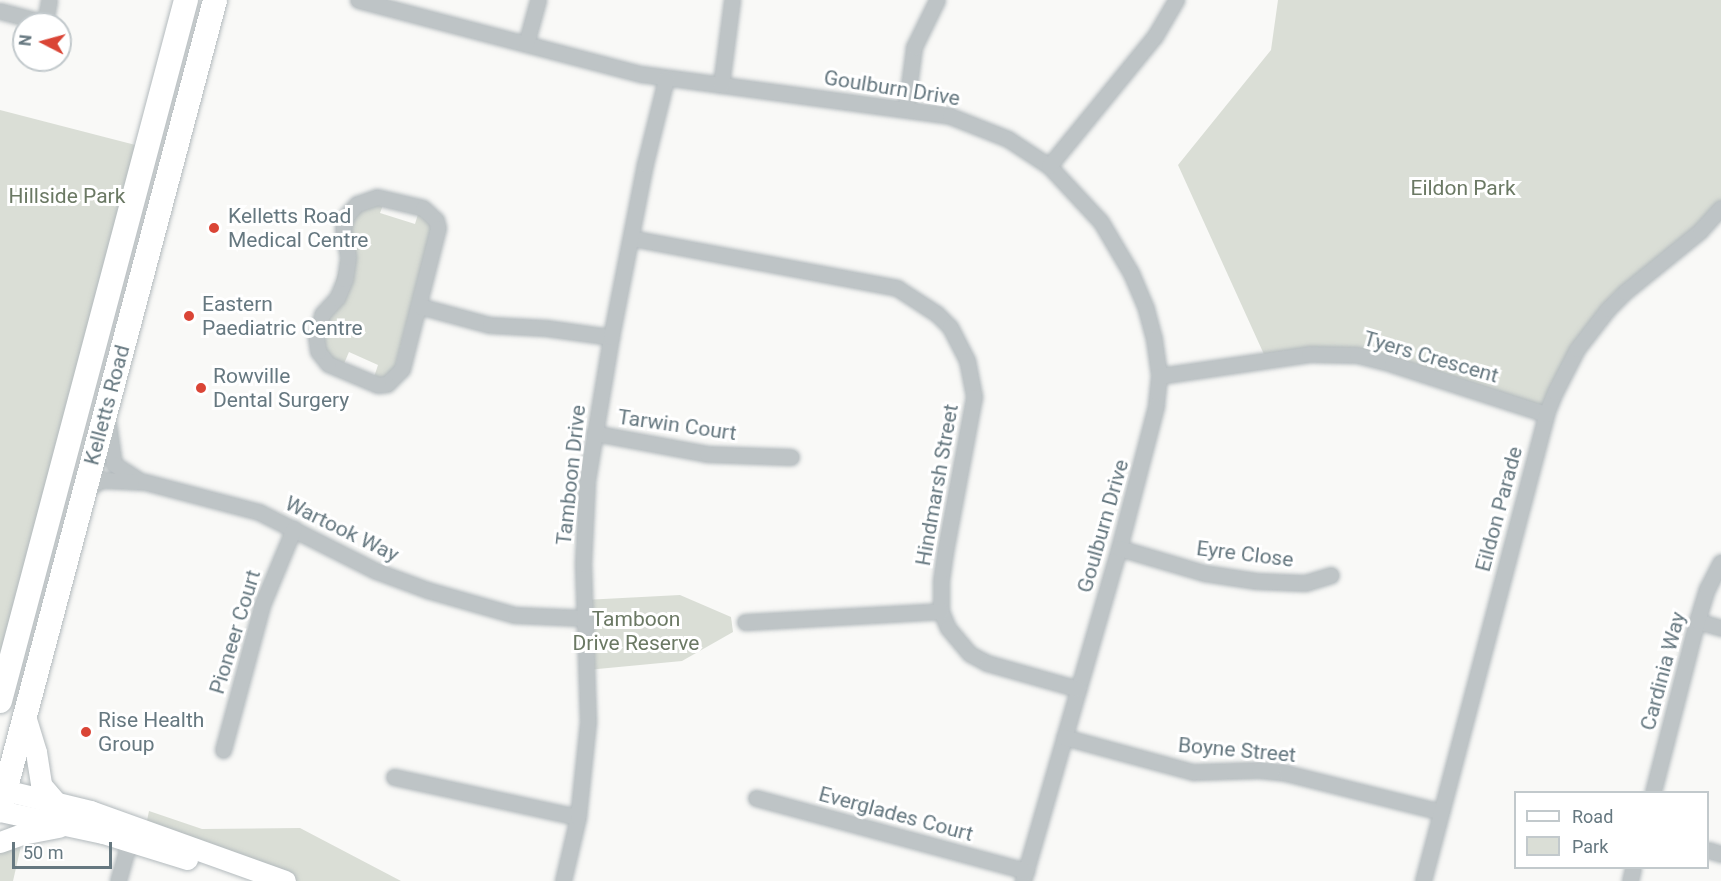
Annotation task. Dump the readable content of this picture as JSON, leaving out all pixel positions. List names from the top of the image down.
{
  "streets": {
    "main road": ["Kelletts Road"],
    "street": [
      "Goulburn Drive",
      "Tyers Crescent",
      "Tarwin Court",
      "Tamboon Drive",
      "Hindmarsh Street",
      "Eildon Parade",
      "Wartook Way",
      "Eyre Close",
      "Pioneer Court",
      "Cardinia Way",
      "Boyne Street",
      "Everglades Court"
    ]
  },
  "crossings": [
    ["Goulburn Drive", "Tyers Crescent"],
    ["Goulburn Drive", "Tamboon Drive"],
    ["Goulburn Drive", "Hindmarsh Street"],
    ["Goulburn Drive", "Eyre Close"],
    ["Goulburn Drive", "Boyne Street"],
    ["Goulburn Drive", "Everglades Court"],
    ["Tyers Crescent", "Eildon Parade"],
    ["Kelletts Road", "Wartook Way"],
    ["Tarwin Court", "Tamboon Drive"],
    ["Tamboon Drive", "Hindmarsh Street"],
    ["Tamboon Drive", "Wartook Way"],
    ["Eildon Parade", "Boyne Street"],
    ["Wartook Way", "Pioneer Court"]
  ],
  "parks": ["Eildon Park", "Hillside Park", "Tamboon Drive Reserve"],
  "places": [
    "Kelletts Road Medical Centre",
    "Eastern Paediatric Centre",
    "Rowville Dental Surgery",
    "Rise Health Group"
  ],
  "legend": ["Road", "Park"],
  "scale_bar": "50 m",
  "north": "left"
}
